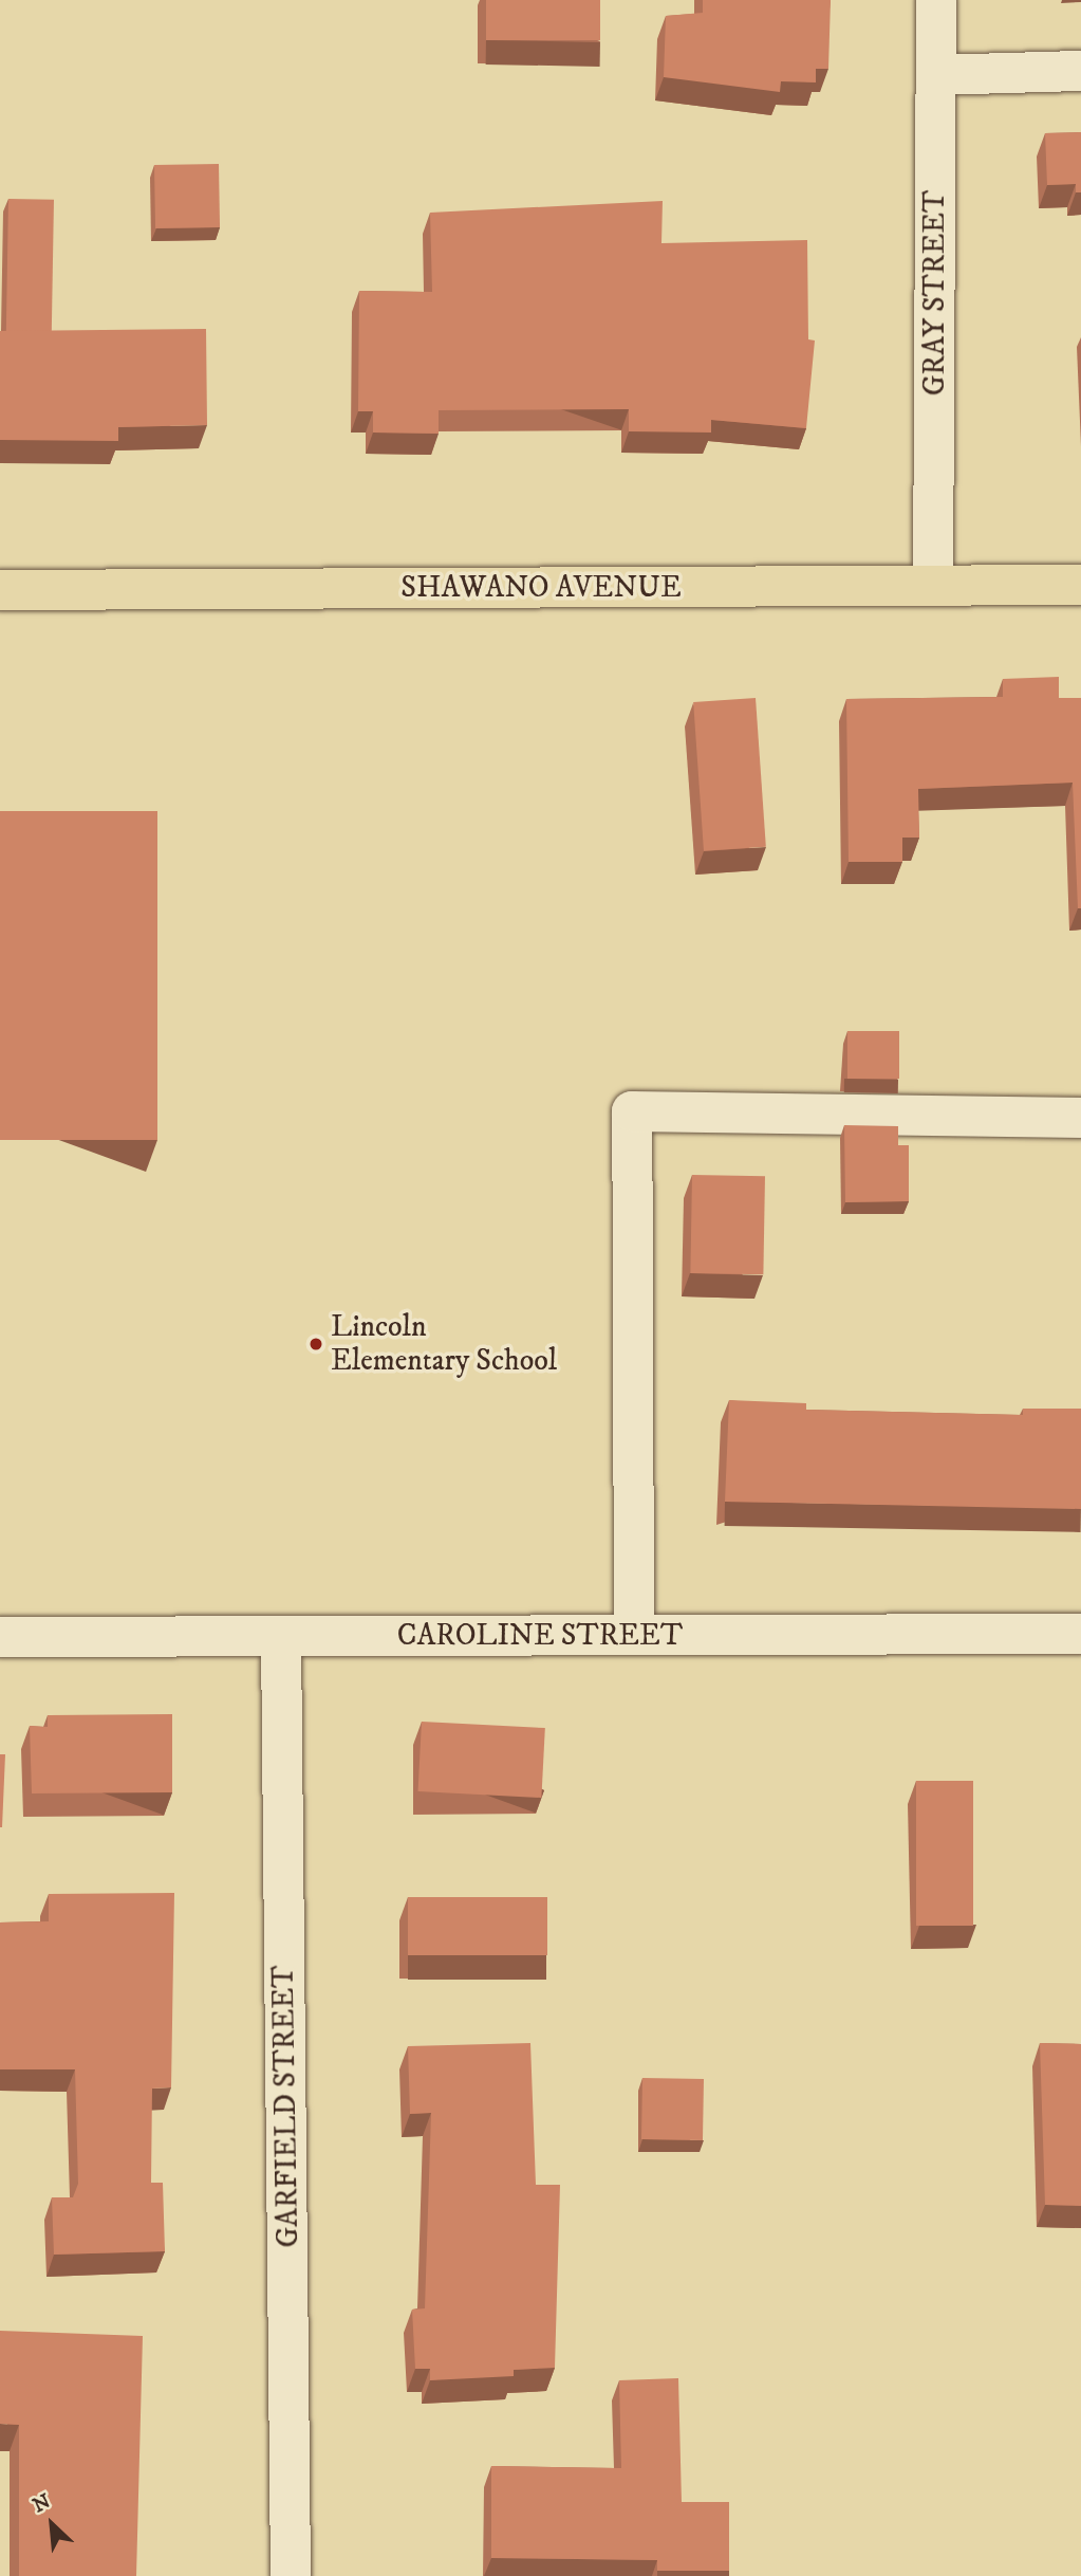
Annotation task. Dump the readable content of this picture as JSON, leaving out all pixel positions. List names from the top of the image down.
{
  "streets": {
    "main road": ["SHAWANO AVENUE"],
    "street": ["GRAY STREET", "CAROLINE STREET", "GARFIELD STREET"]
  },
  "crossings": [
    ["GRAY STREET", "SHAWANO AVENUE"],
    ["CAROLINE STREET", "GARFIELD STREET"]
  ],
  "places": ["Lincoln Elementary School"],
  "north": "top left"
}
